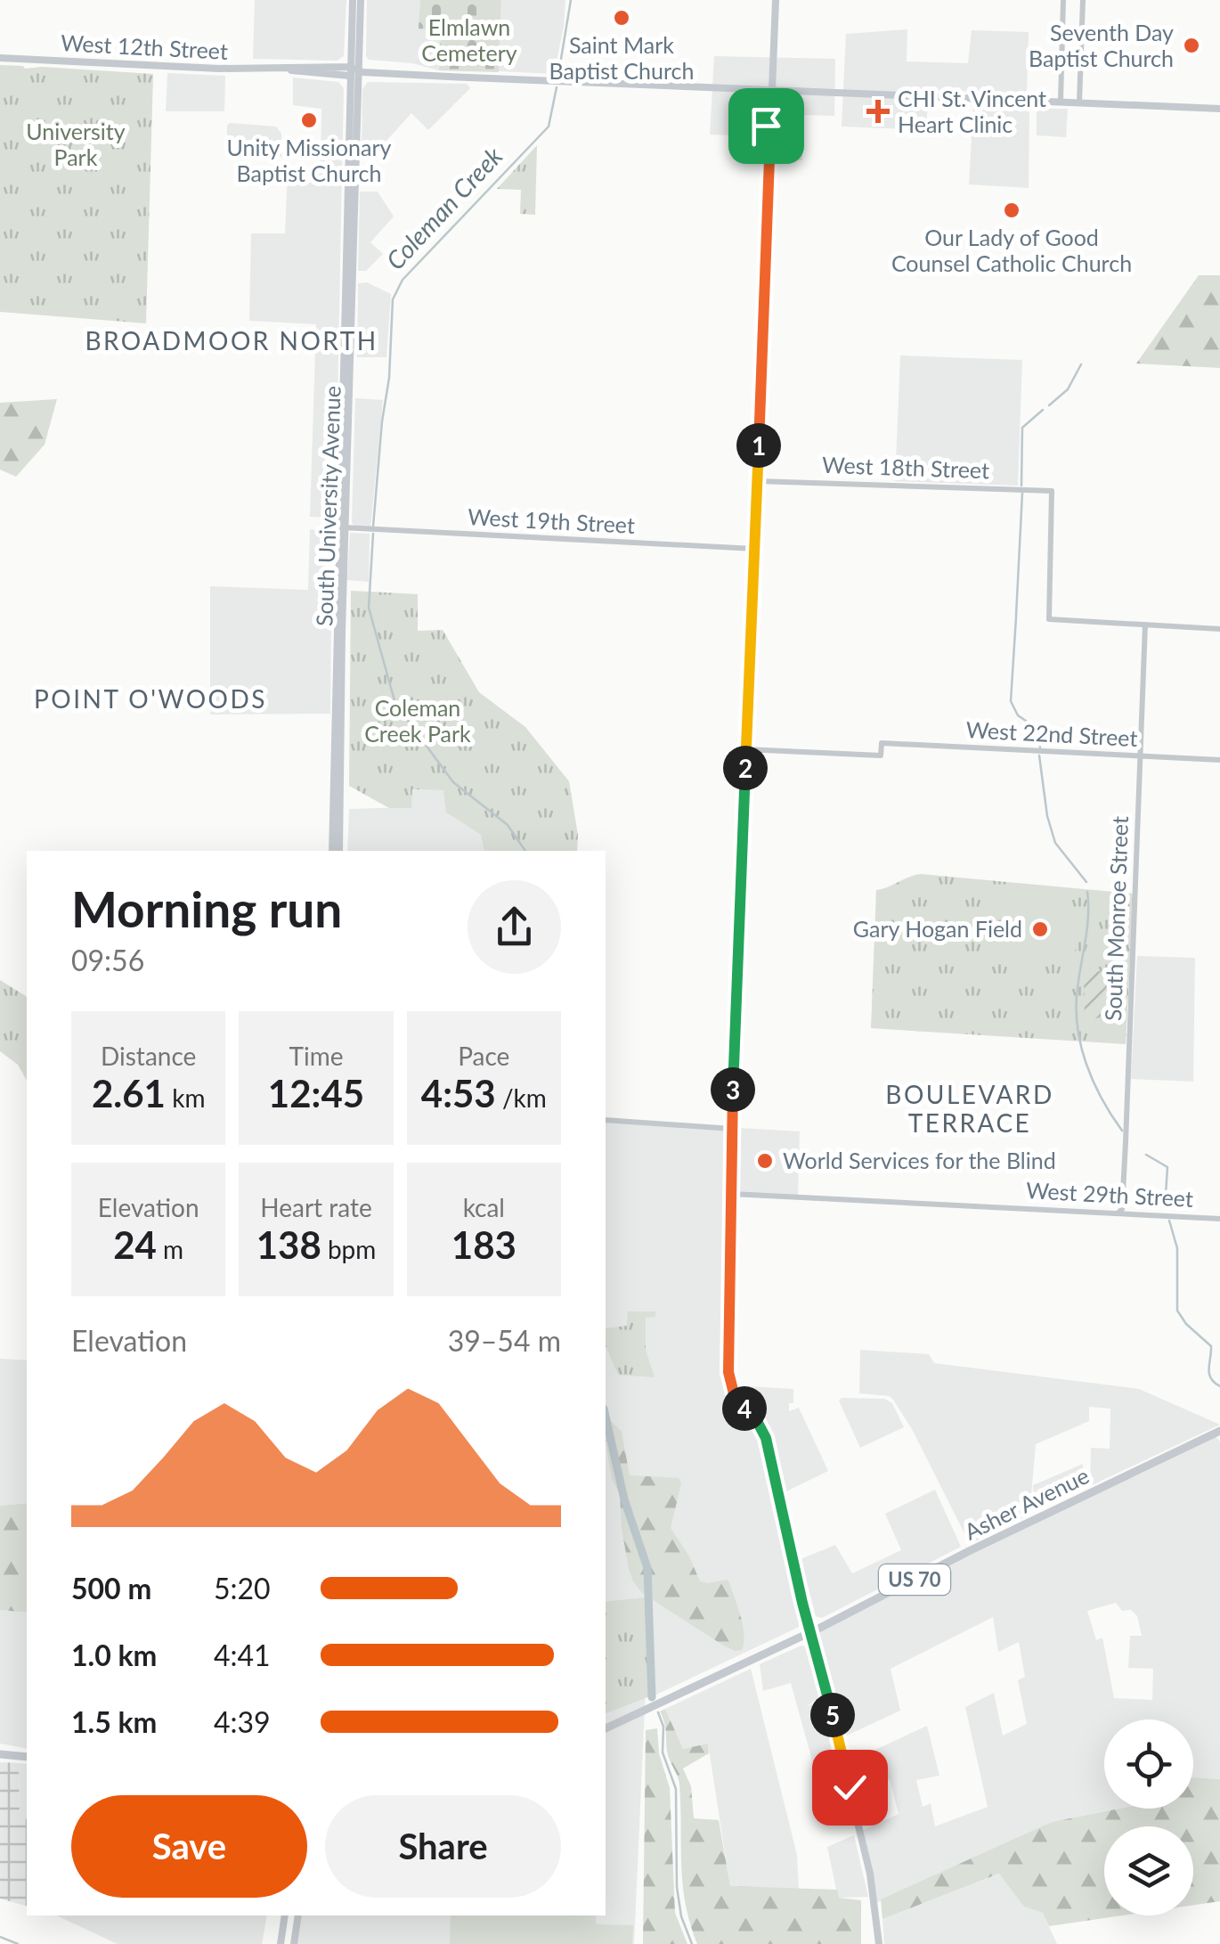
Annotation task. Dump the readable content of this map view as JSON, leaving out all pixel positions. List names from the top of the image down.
{
  "streets": {
    "main road": [
      "West 12th Street",
      "South University Avenue",
      "Asher Avenue",
      "US 70"
    ],
    "street": [
      "West 18th Street",
      "West 19th Street",
      "West 22nd Street",
      "South Monroe Street",
      "West 29th Street"
    ]
  },
  "crossings": [
    ["West 12th Street", "South University Avenue"],
    ["West 18th Street", "South Monroe Street"],
    ["South University Avenue", "West 19th Street"],
    ["West 22nd Street", "South Monroe Street"],
    ["South Monroe Street", "West 29th Street"]
  ],
  "districts": ["BROADMOOR NORTH", "POINT O'WOODS", "BOULEVARD TERRACE"],
  "water": ["Coleman Creek"],
  "parks": ["Elmlawn Cemetery", "University Park", "Coleman Creek Park"],
  "places": {
    "other": [
      "Saint Mark Baptist Church",
      "Seventh Day Baptist Church",
      "Unity Missionary Baptist Church",
      "Our Lady of Good Counsel Catholic Church",
      "Gary Hogan Field",
      "World Services for the Blind"
    ],
    "health": ["CHI St. Vincent Heart Clinic"]
  },
  "page": {
    "pins": [
      "1",
      "2",
      "3",
      "4",
      "5"
    ],
    "heading": ["Morning run", "09:56"],
    "stats": [
      ["Distance", "2.61 km"],
      ["Time", "12:45"],
      ["Pace", "4:53 /km"],
      ["Elevation", "24 m"],
      ["Heart rate", "138 bpm"],
      ["kcal", "183"]
    ],
    "chart": ["Elevation", "39–54 m"],
    "list": [
      {
        "name": "500 m",
        "note": "5:20"
      },
      {
        "name": "1.0 km",
        "note": "4:41"
      },
      {
        "name": "1.5 km",
        "note": "4:39"
      }
    ],
    "buttons": ["Save", "Share"]
  }
}
